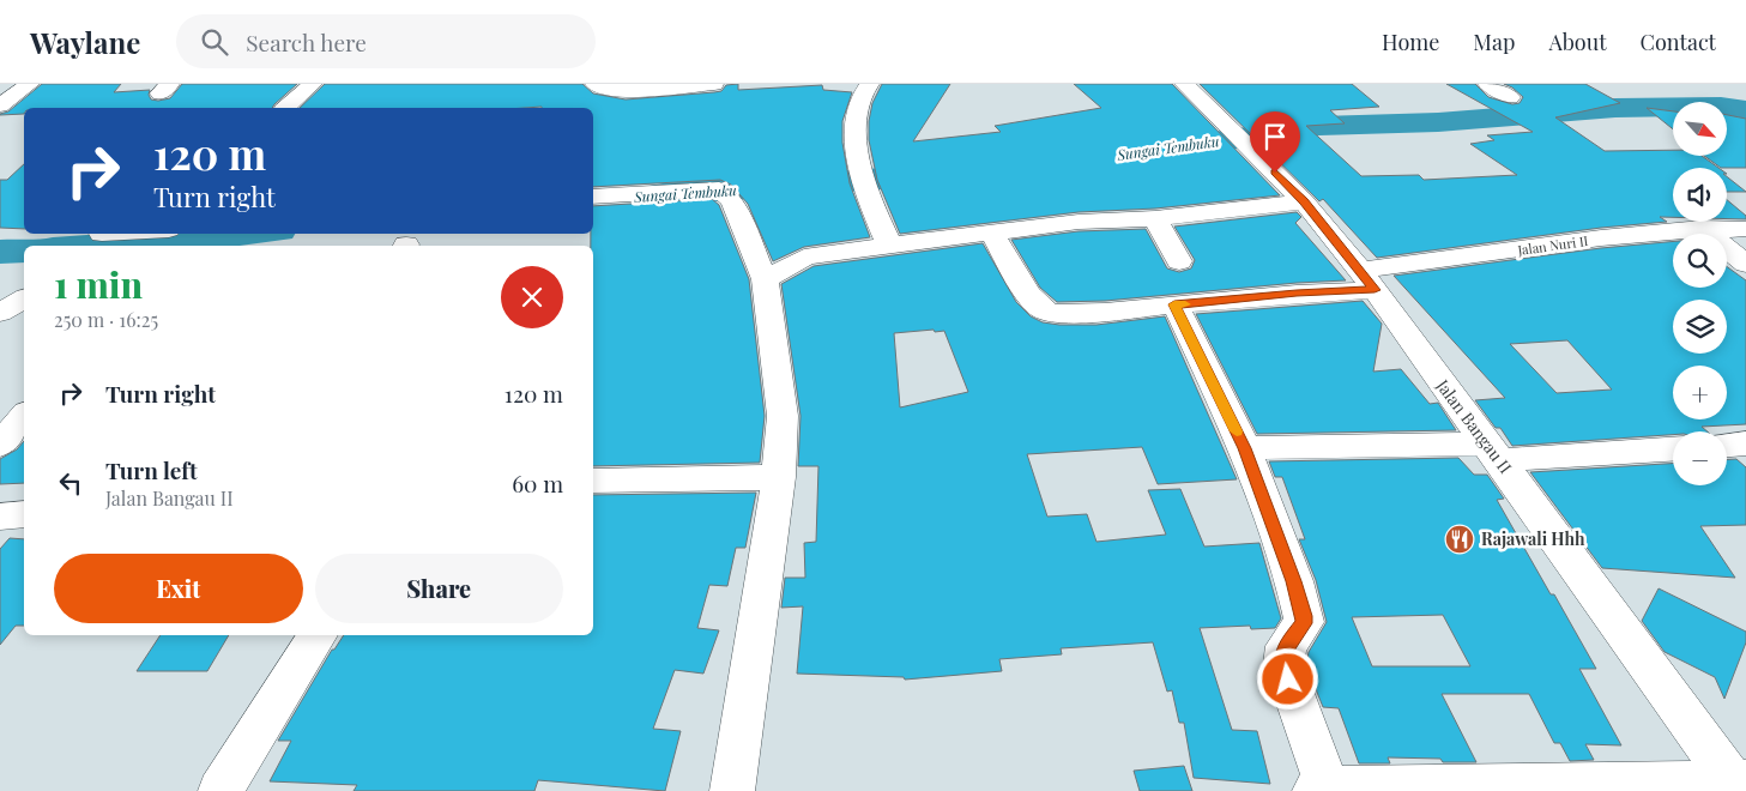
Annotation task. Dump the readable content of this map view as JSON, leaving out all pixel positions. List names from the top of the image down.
{
  "streets": {
    "street": ["Jalan Nuri II", "Jalan Bangau II"]
  },
  "crossings": [
    ["Jalan Nuri II", "Jalan Bangau II"]
  ],
  "water": ["Sungai Tembuku"],
  "places": {
    "restaurant": ["Rajawali Hhh"]
  },
  "north": "bottom right",
  "page": {
    "header": "Waylane",
    "search": "Search here",
    "nav": [
      "Home",
      "Map",
      "About",
      "Contact"
    ],
    "map_buttons": ["+", "−"],
    "turn": ["120 m", "Turn right"],
    "heading": ["1 min", "250 m · 16:25"],
    "list": [
      {
        "name": "Turn right",
        "value": "120 m"
      },
      {
        "name": "Turn left",
        "note": "Jalan Bangau II",
        "value": "60 m"
      }
    ],
    "buttons": ["Exit", "Share"]
  }
}
